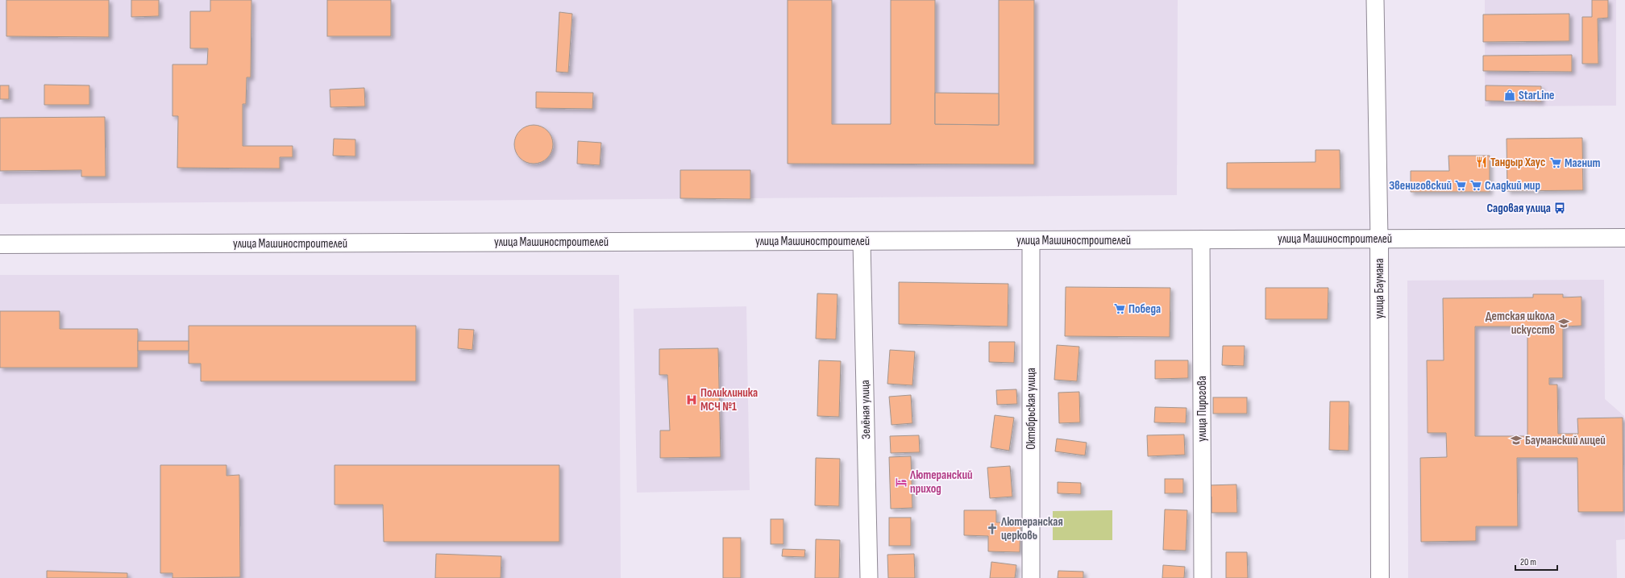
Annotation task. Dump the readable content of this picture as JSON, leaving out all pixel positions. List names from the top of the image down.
{
  "streets": {
    "main road": ["улица Машиностроителей", "улица Баумана"],
    "street": ["Октябрьская улица", "улица Пирогова", "Зелёная улица"]
  },
  "crossings": [
    ["улица Машиностроителей", "улица Баумана"],
    ["улица Машиностроителей", "Октябрьская улица"],
    ["улица Машиностроителей", "улица Пирогова"],
    ["улица Машиностроителей", "Зелёная улица"]
  ],
  "places": {
    "shop": ["StarLine"],
    "restaurant": ["Тандыр Хаус"],
    "supermarket": [
      "Магнит",
      "Звениговский",
      "Сладкий мир",
      "Победа"
    ],
    "bus stop": ["Садовая улица"],
    "school or university": ["Детская школа искусств", "Бауманский лицей"],
    "hospital": ["Поликлиника МСЧ №1"],
    "hotel": ["Лютеранский приход"],
    "church": ["Лютеранская церковь"]
  },
  "scale_bar": "20 m"
}
